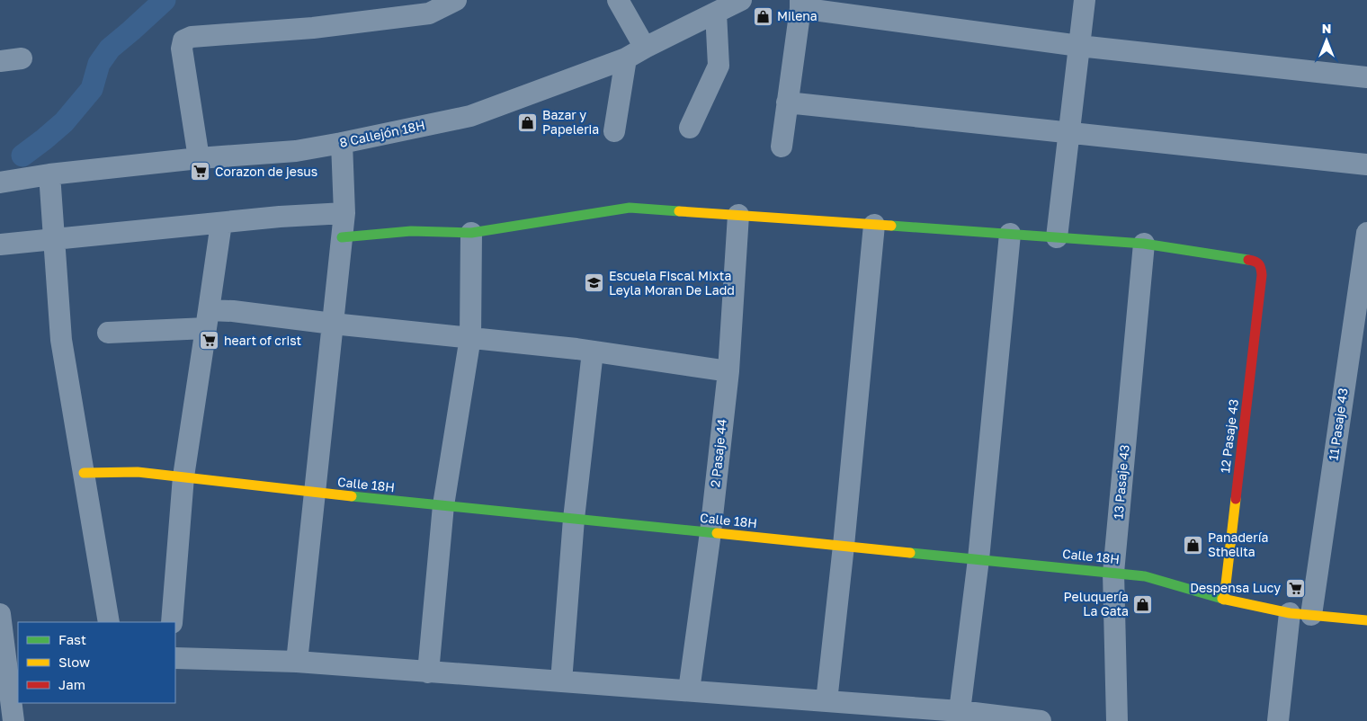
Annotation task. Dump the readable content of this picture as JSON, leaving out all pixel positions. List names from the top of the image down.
{
  "streets": {
    "street": [
      "8 Callejón 18H",
      "11 Pasaje 43",
      "12 Pasaje 43",
      "2 Pasaje 44",
      "13 Pasaje 43",
      "Calle 18H"
    ]
  },
  "crossings": [
    ["11 Pasaje 43", "Calle 18H"],
    ["12 Pasaje 43", "13 Pasaje 43"],
    ["12 Pasaje 43", "Calle 18H"],
    ["2 Pasaje 44", "Calle 18H"],
    ["13 Pasaje 43", "Calle 18H"]
  ],
  "places": {
    "shop": [
      "Milena",
      "Bazar y Papeleria",
      "Panadería Sthelita",
      "Peluquería La Gata"
    ],
    "supermarket": ["Corazon de jesus", "heart of crist", "Despensa Lucy"],
    "school or university": ["Escuela Fiscal Mixta Leyla Moran De Ladd"]
  },
  "legend": ["Fast", "Slow", "Jam"],
  "north": "top"
}
